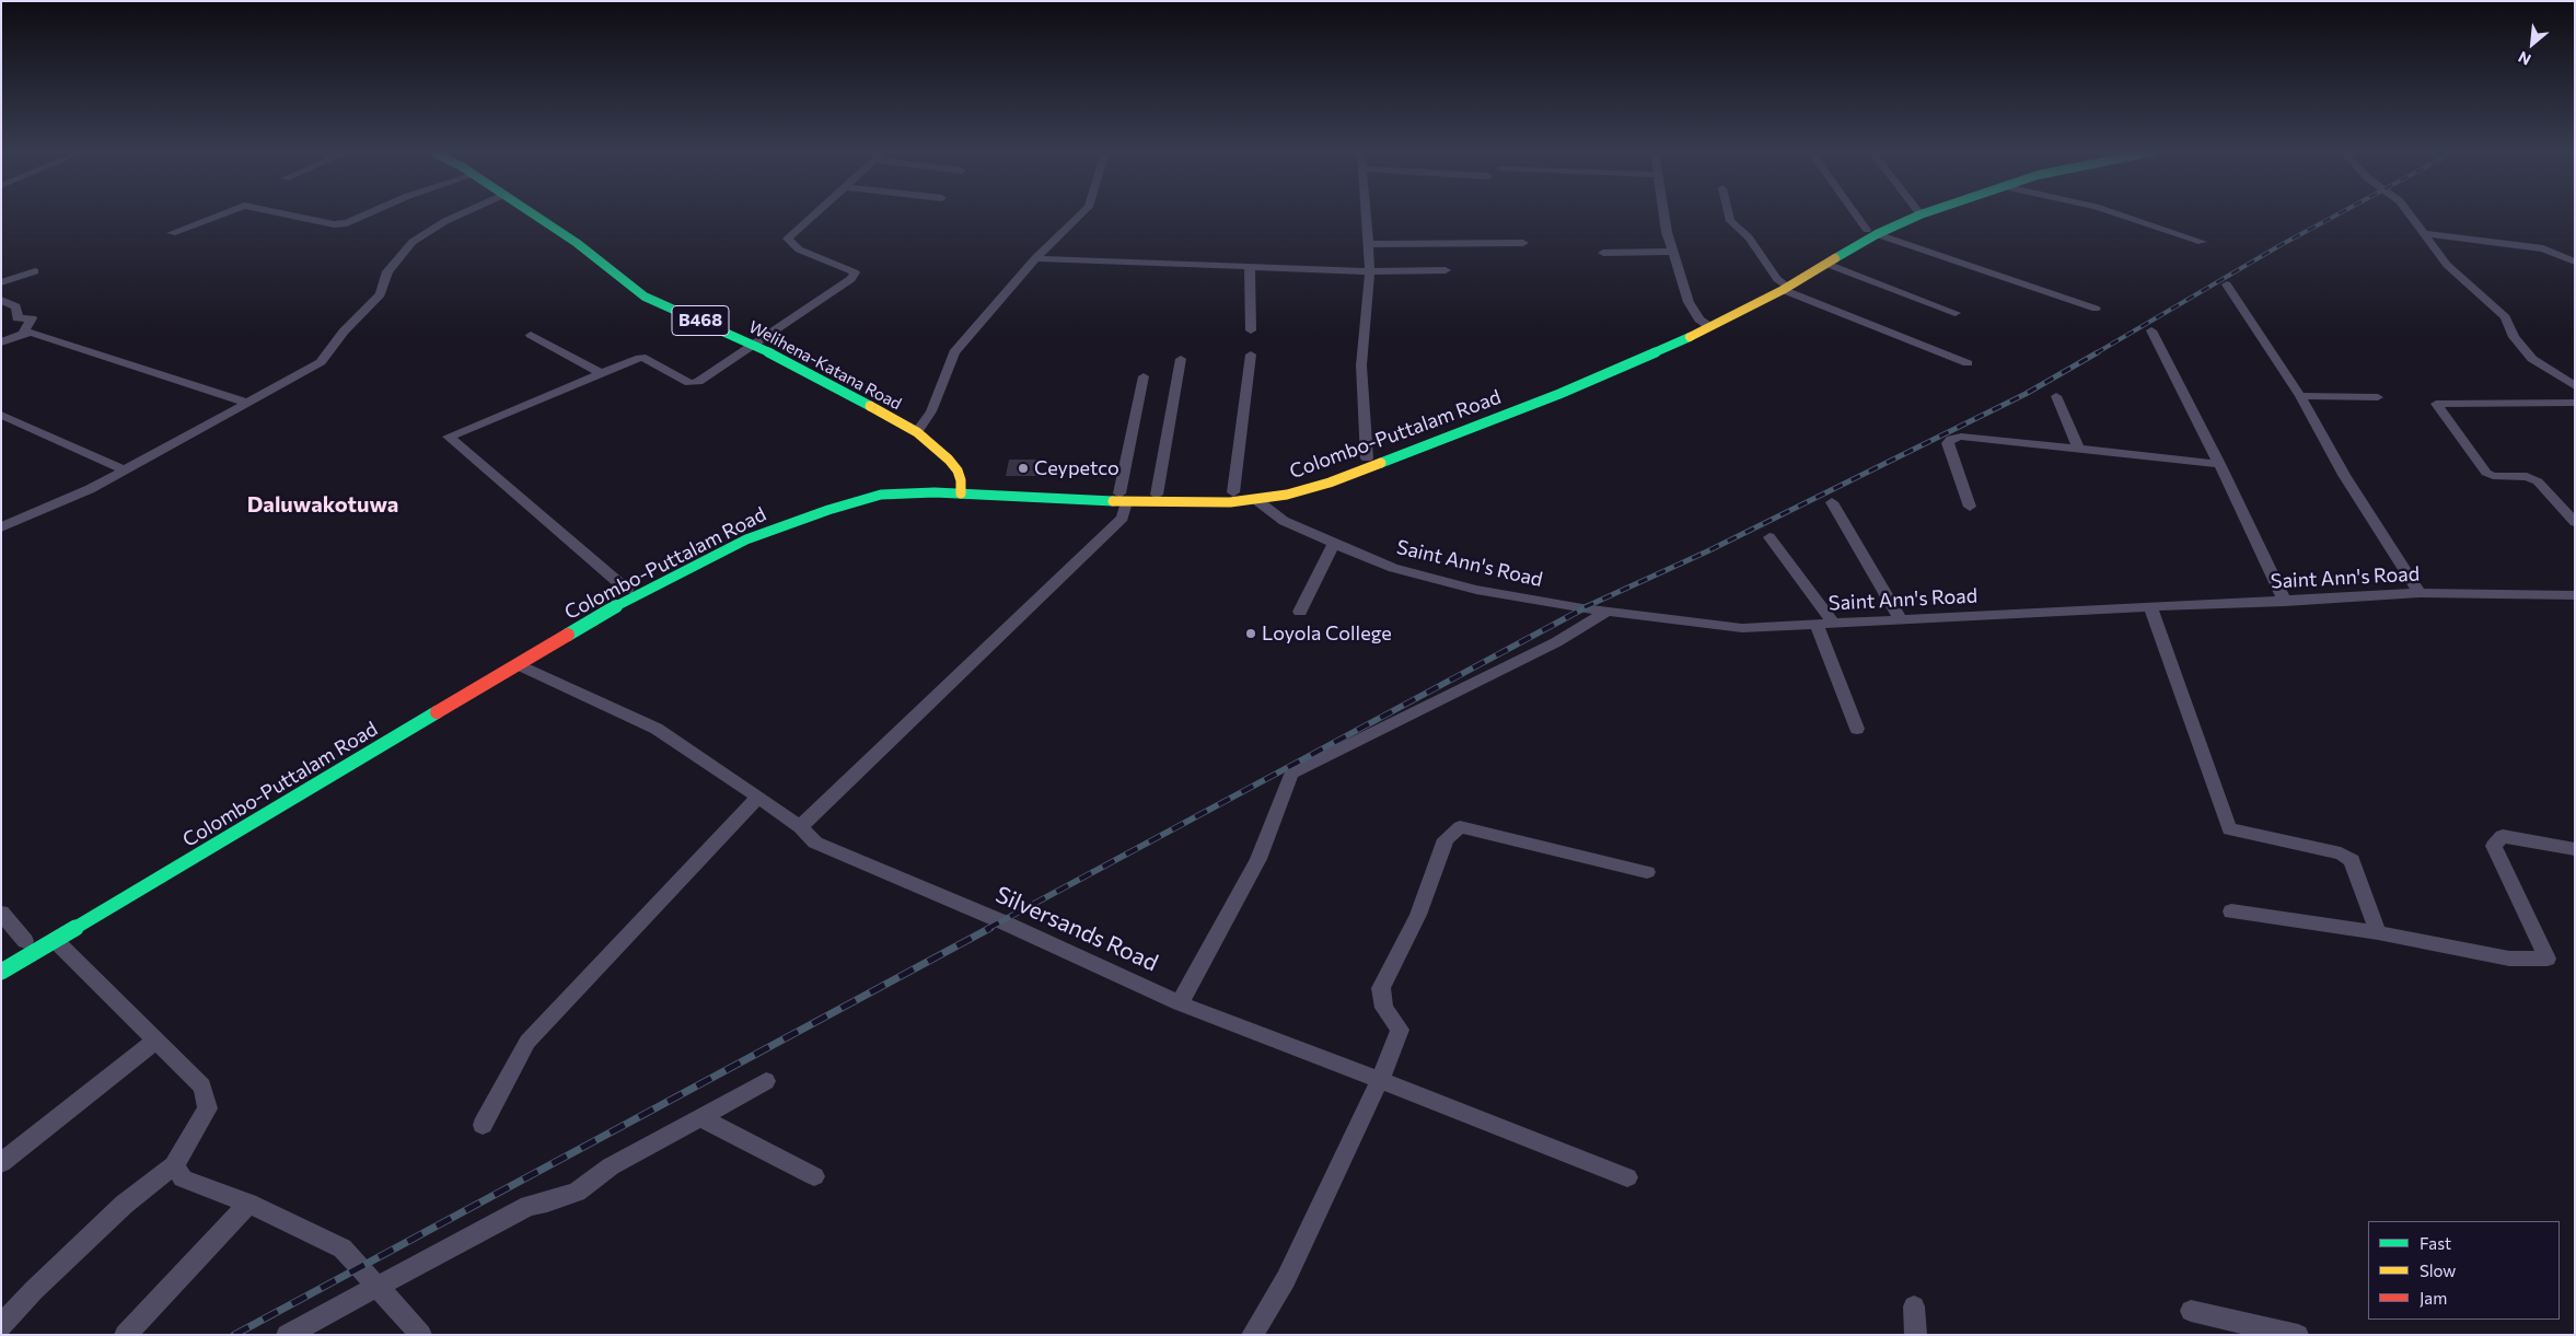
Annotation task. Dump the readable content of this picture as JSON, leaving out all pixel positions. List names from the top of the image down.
{
  "streets": {
    "main road": ["B468", "Welihena-Katana Road", "Colombo-Puttalam Road"],
    "street": ["Saint Ann's Road", "Silversands Road"]
  },
  "crossings": [
    ["Welihena-Katana Road", "Colombo-Puttalam Road"],
    ["Colombo-Puttalam Road", "Saint Ann's Road"],
    ["Colombo-Puttalam Road", "Silversands Road"]
  ],
  "districts": ["Daluwakotuwa"],
  "places": ["Ceypetco", "Loyola College"],
  "legend": ["Fast", "Slow", "Jam"],
  "north": "bottom left"
}
